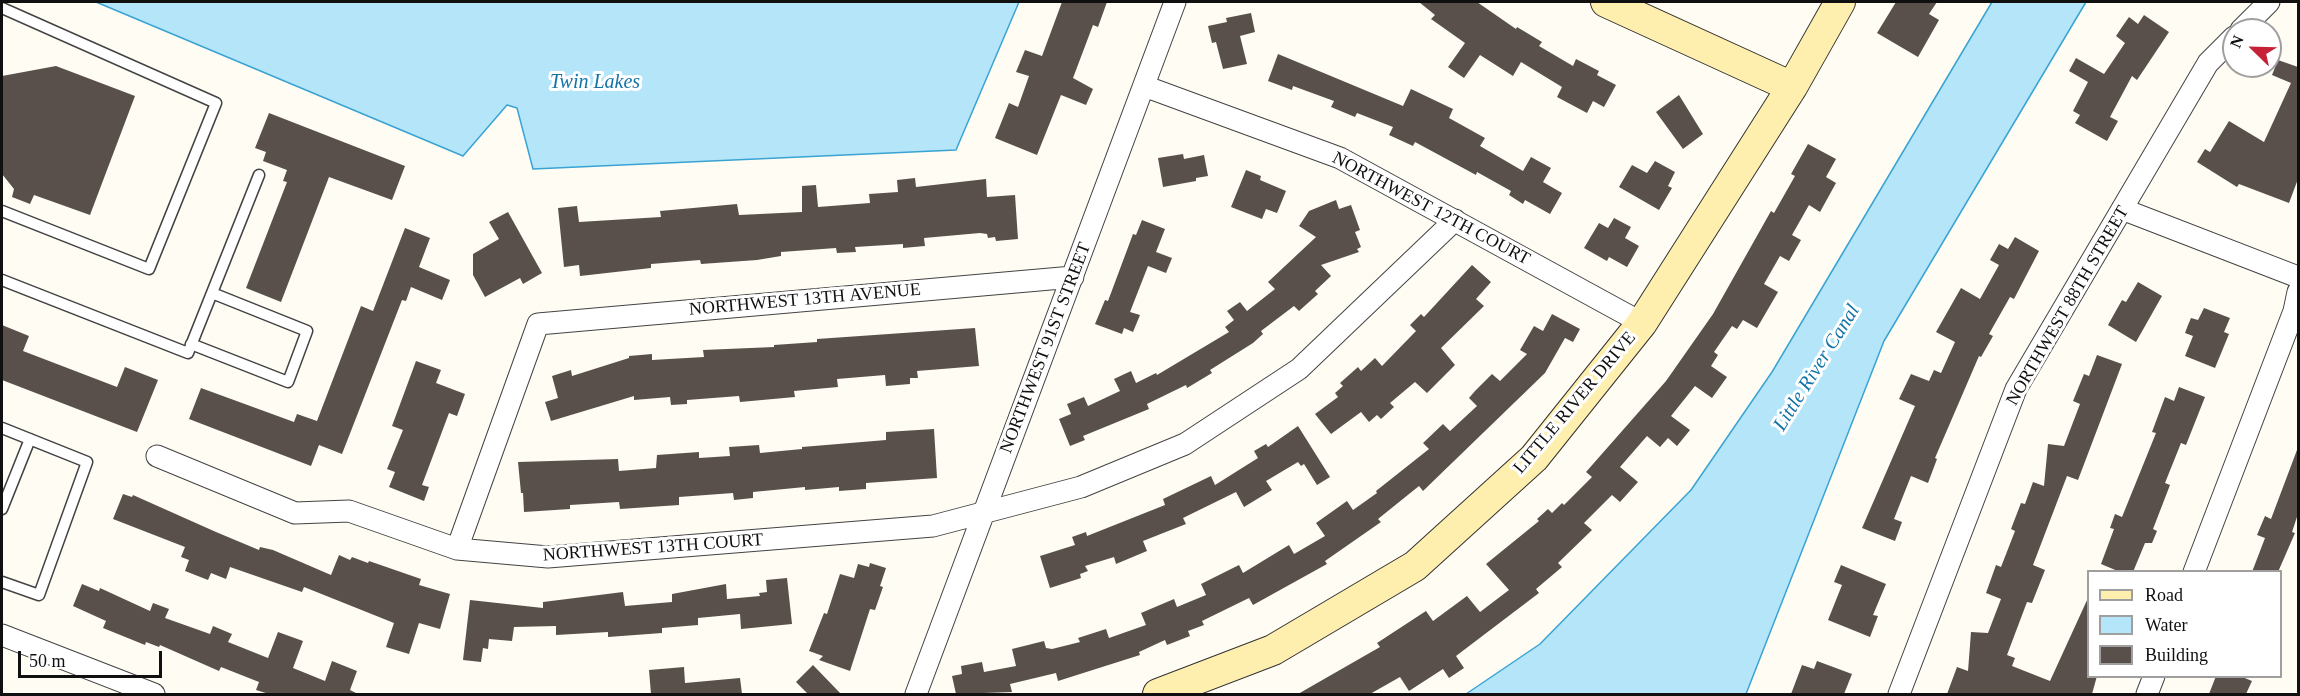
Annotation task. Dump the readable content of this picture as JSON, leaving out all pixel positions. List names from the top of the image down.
{
  "streets": {
    "street": [
      "NORTHWEST 12TH COURT",
      "NORTHWEST 13TH AVENUE",
      "NORTHWEST 88TH STREET",
      "NORTHWEST 91ST STREET",
      "LITTLE RIVER DRIVE",
      "NORTHWEST 13TH COURT"
    ]
  },
  "crossings": [
    ["NORTHWEST 12TH COURT", "NORTHWEST 91ST STREET"],
    ["NORTHWEST 12TH COURT", "LITTLE RIVER DRIVE"],
    ["NORTHWEST 12TH COURT", "NORTHWEST 13TH COURT"],
    ["NORTHWEST 13TH AVENUE", "NORTHWEST 91ST STREET"],
    ["NORTHWEST 13TH AVENUE", "NORTHWEST 13TH COURT"],
    ["NORTHWEST 91ST STREET", "NORTHWEST 13TH COURT"]
  ],
  "water": ["Twin Lakes", "Little River Canal"],
  "legend": ["Road", "Water", "Building"],
  "scale_bar": "50 m",
  "north": "top left"
}
